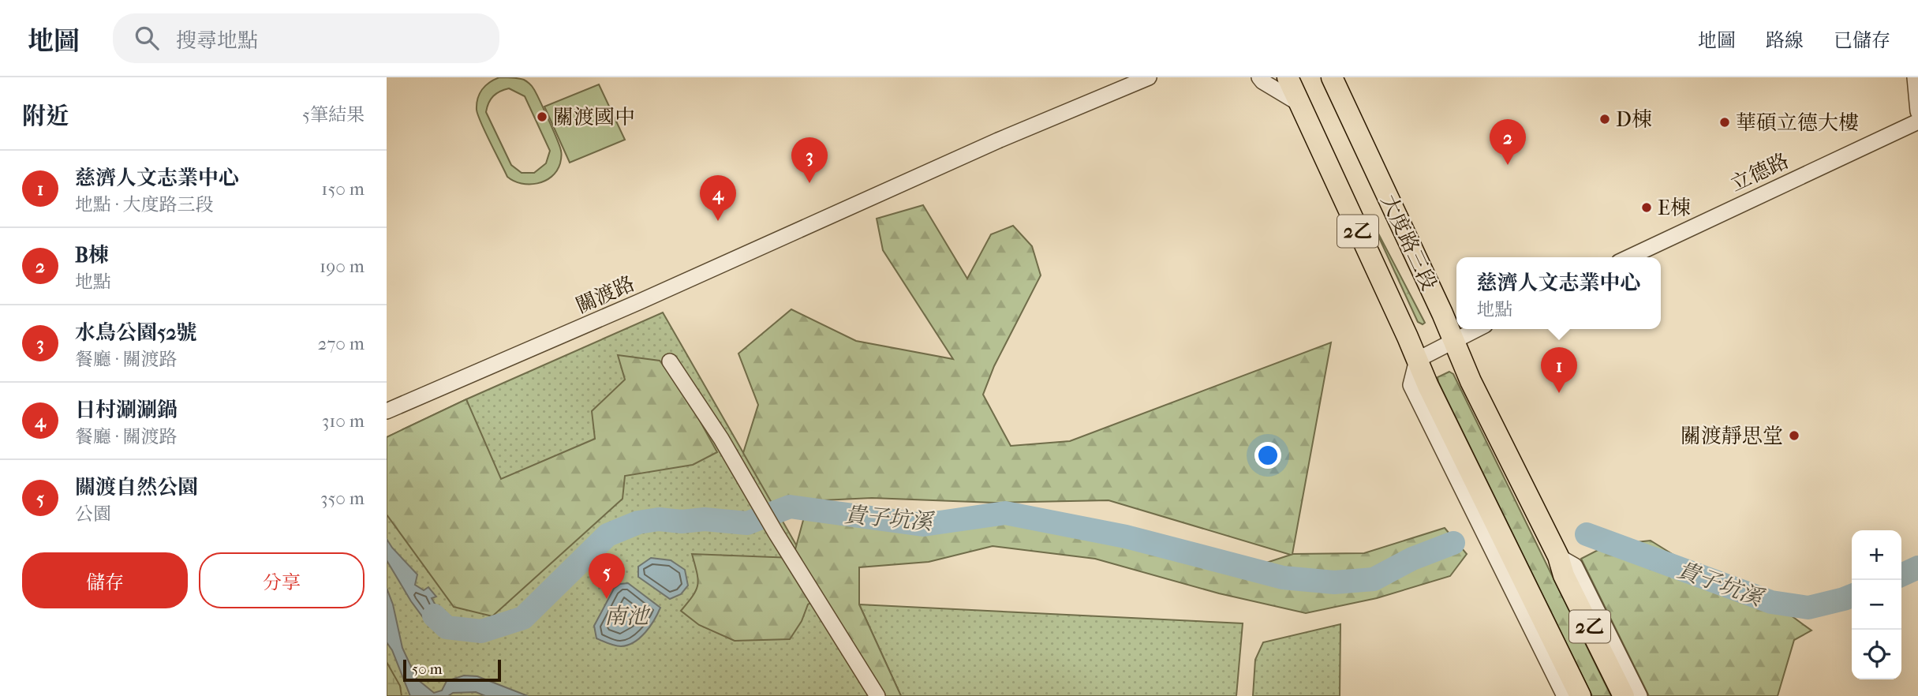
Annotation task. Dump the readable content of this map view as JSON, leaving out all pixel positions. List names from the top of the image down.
{
  "streets": {
    "main road": ["2乙", "大度路三段"],
    "street": ["立德路", "關渡路"]
  },
  "crossings": [
    ["2乙", "大度路三段"]
  ],
  "water": ["貴子坑溪", "南池"],
  "places": [
    "關渡國中",
    "D棟",
    "華碩立德大樓",
    "E棟",
    "關渡靜思堂"
  ],
  "scale_bar": "50 m",
  "page": {
    "header": "地圖",
    "search": "搜尋地點",
    "nav": ["地圖", "路線", "已儲存"],
    "heading": ["附近", "5筆結果"],
    "pins": [
      "2",
      "3",
      "4",
      "1",
      "5"
    ],
    "list": [
      {
        "mark": "1",
        "name": "慈濟人文志業中心",
        "note": "地點 · 大度路三段",
        "value": "150 m"
      },
      {
        "mark": "2",
        "name": "B棟",
        "note": "地點",
        "value": "190 m"
      },
      {
        "mark": "3",
        "name": "水鳥公園52號",
        "note": "餐廳 · 關渡路",
        "value": "270 m"
      },
      {
        "mark": "4",
        "name": "日村涮涮鍋",
        "note": "餐廳 · 關渡路",
        "value": "310 m"
      },
      {
        "mark": "5",
        "name": "關渡自然公園",
        "note": "公園",
        "value": "350 m"
      }
    ],
    "popup": ["慈濟人文志業中心", "地點"],
    "map_buttons": ["+", "−"],
    "buttons": ["儲存", "分享"],
    "scale": "50 m"
  }
}
